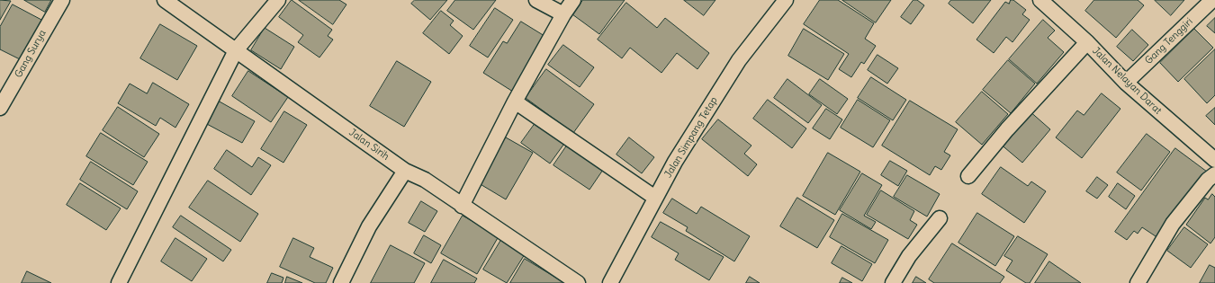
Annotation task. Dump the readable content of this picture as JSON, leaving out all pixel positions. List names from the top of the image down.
{
  "streets": {
    "street": [
      "Gang Tenggiri",
      "Gang Surya",
      "Jalan Nelayan Darat",
      "Jalan Simpang Tetap",
      "Jalan Sirih"
    ]
  },
  "crossings": [
    ["Gang Tenggiri", "Jalan Nelayan Darat"]
  ]
}
